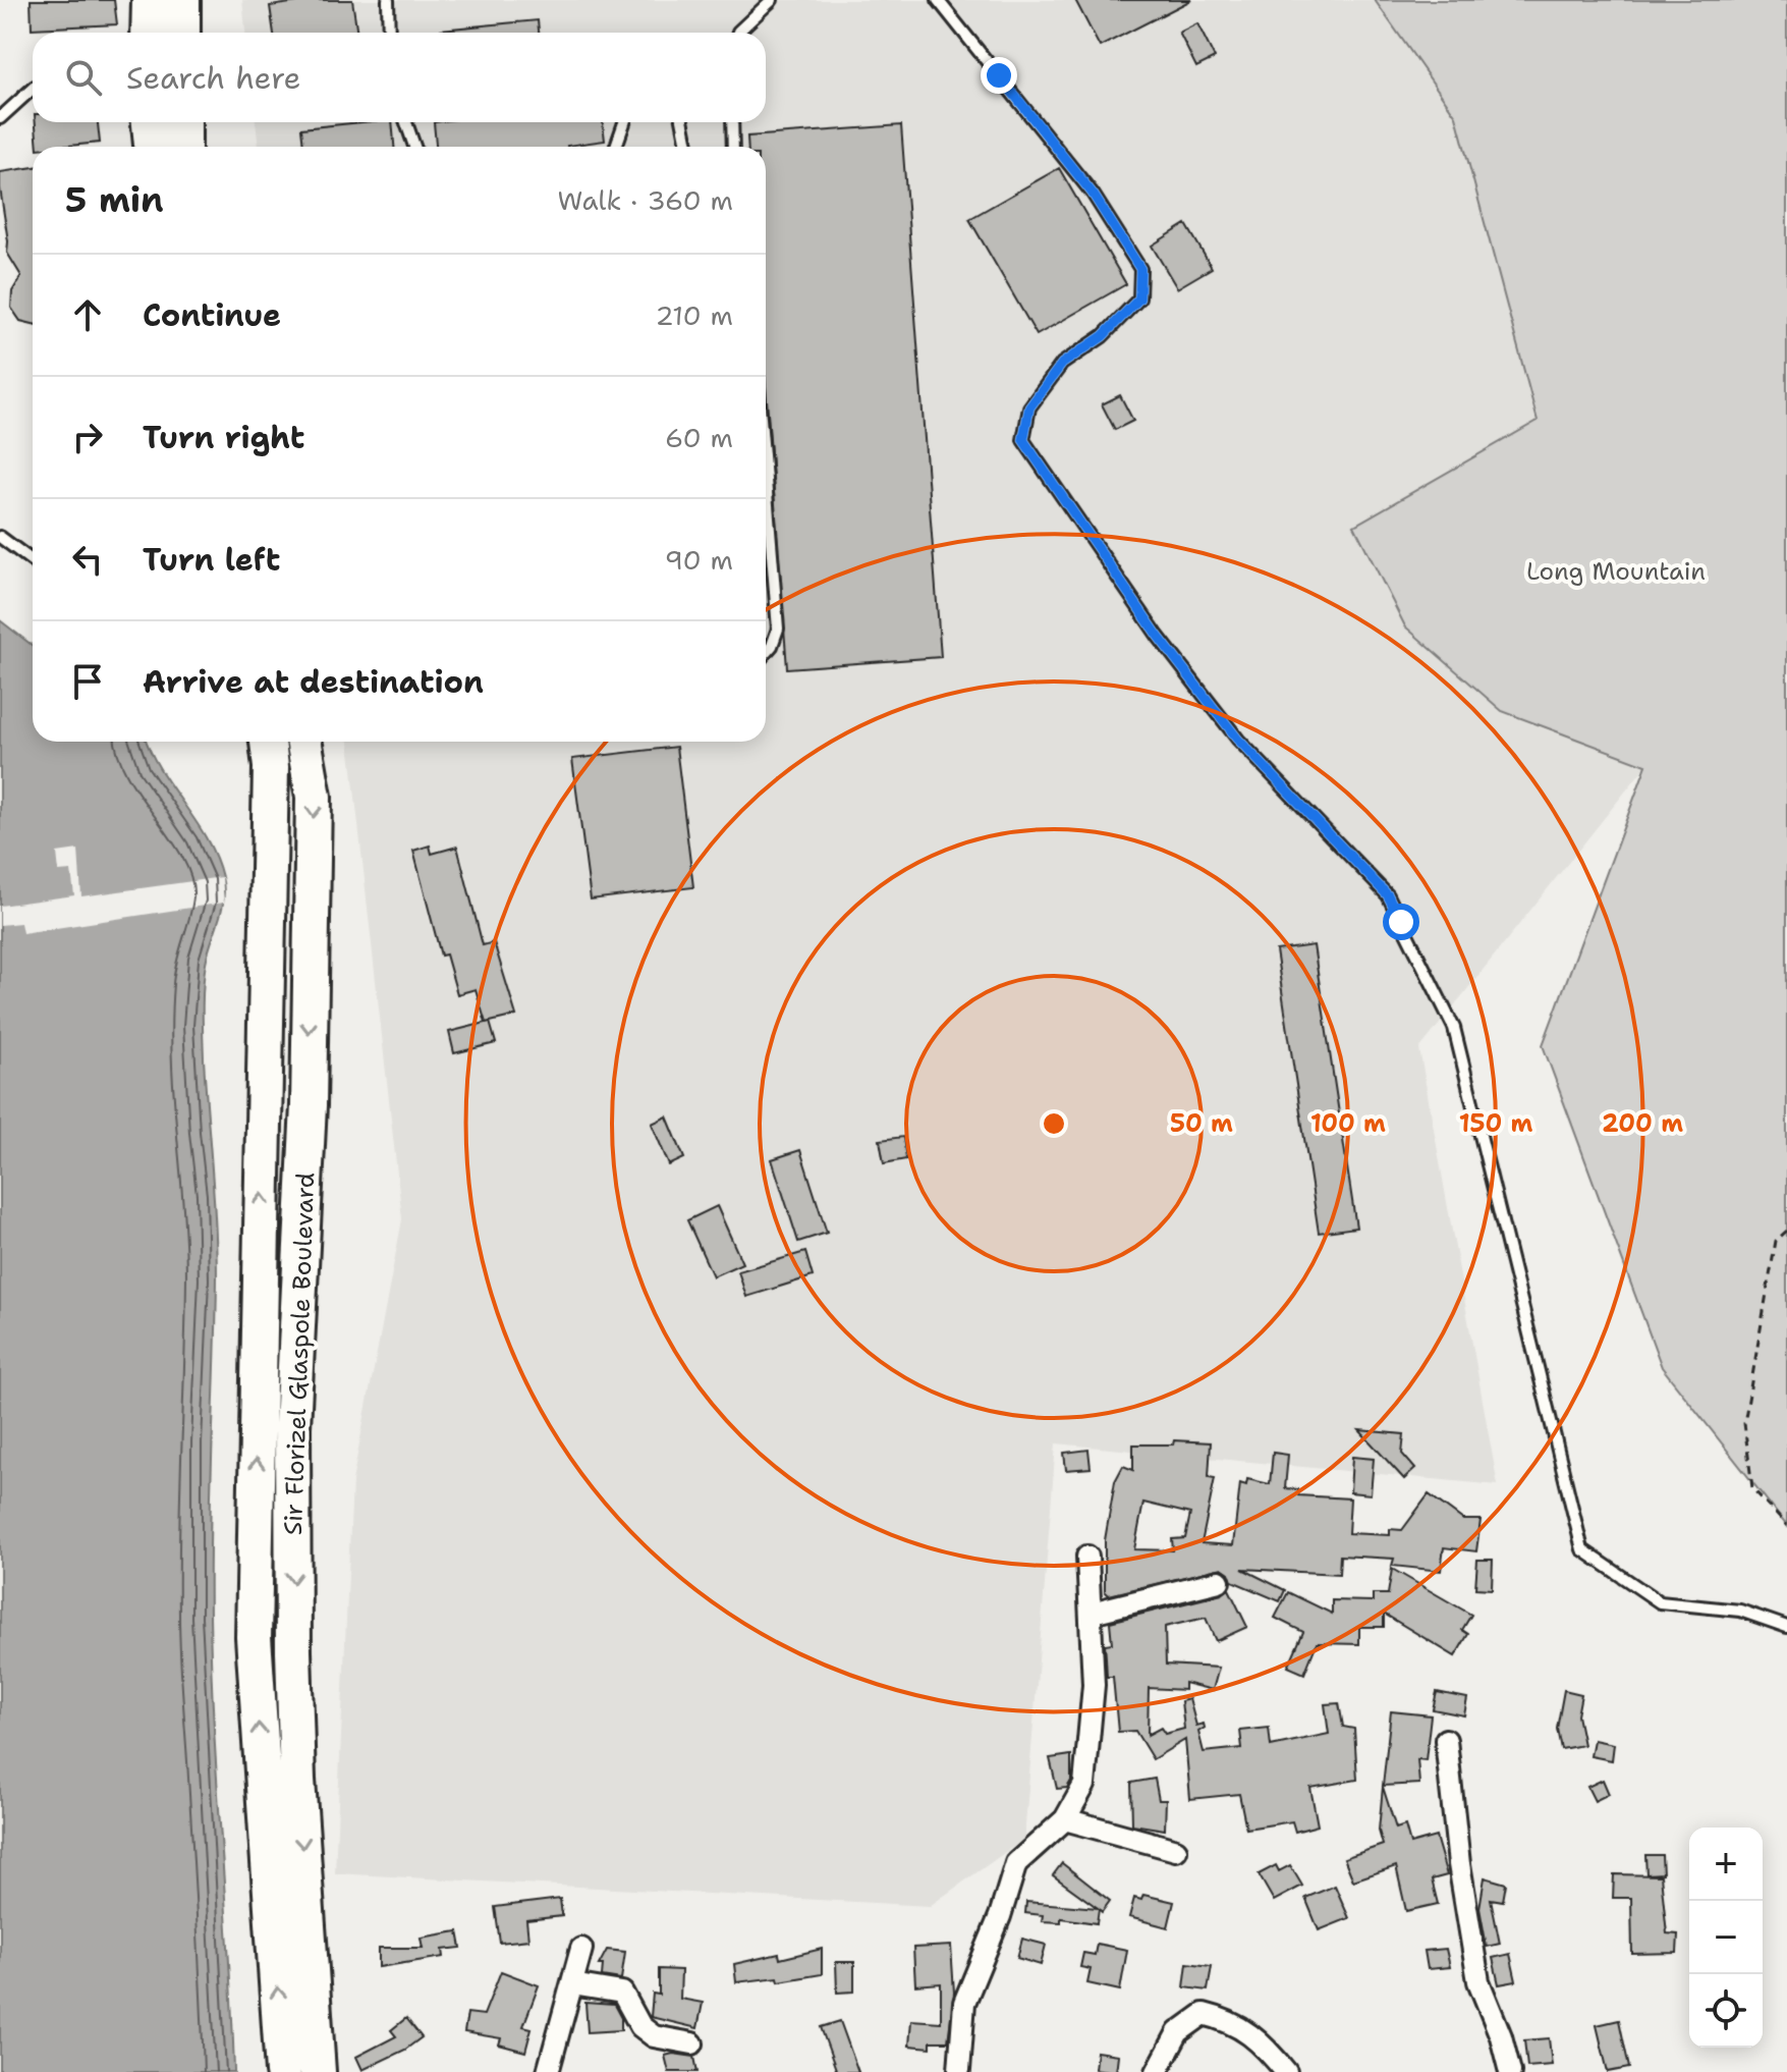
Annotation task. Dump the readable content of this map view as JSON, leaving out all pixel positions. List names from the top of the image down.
{
  "streets": {
    "highway": ["Sir Florizel Glaspole Boulevard"]
  },
  "parks": ["Long Mountain"],
  "page": {
    "search": "Search here",
    "heading": ["5 min", "Walk · 360 m"],
    "list": [
      ["Continue", "210 m"],
      ["Turn right", "60 m"],
      ["Turn left", "90 m"],
      "Arrive at destination"
    ],
    "map_buttons": ["+", "−"]
  },
  "rings": [
    "50 m",
    "100 m",
    "150 m",
    "200 m"
  ]
}
